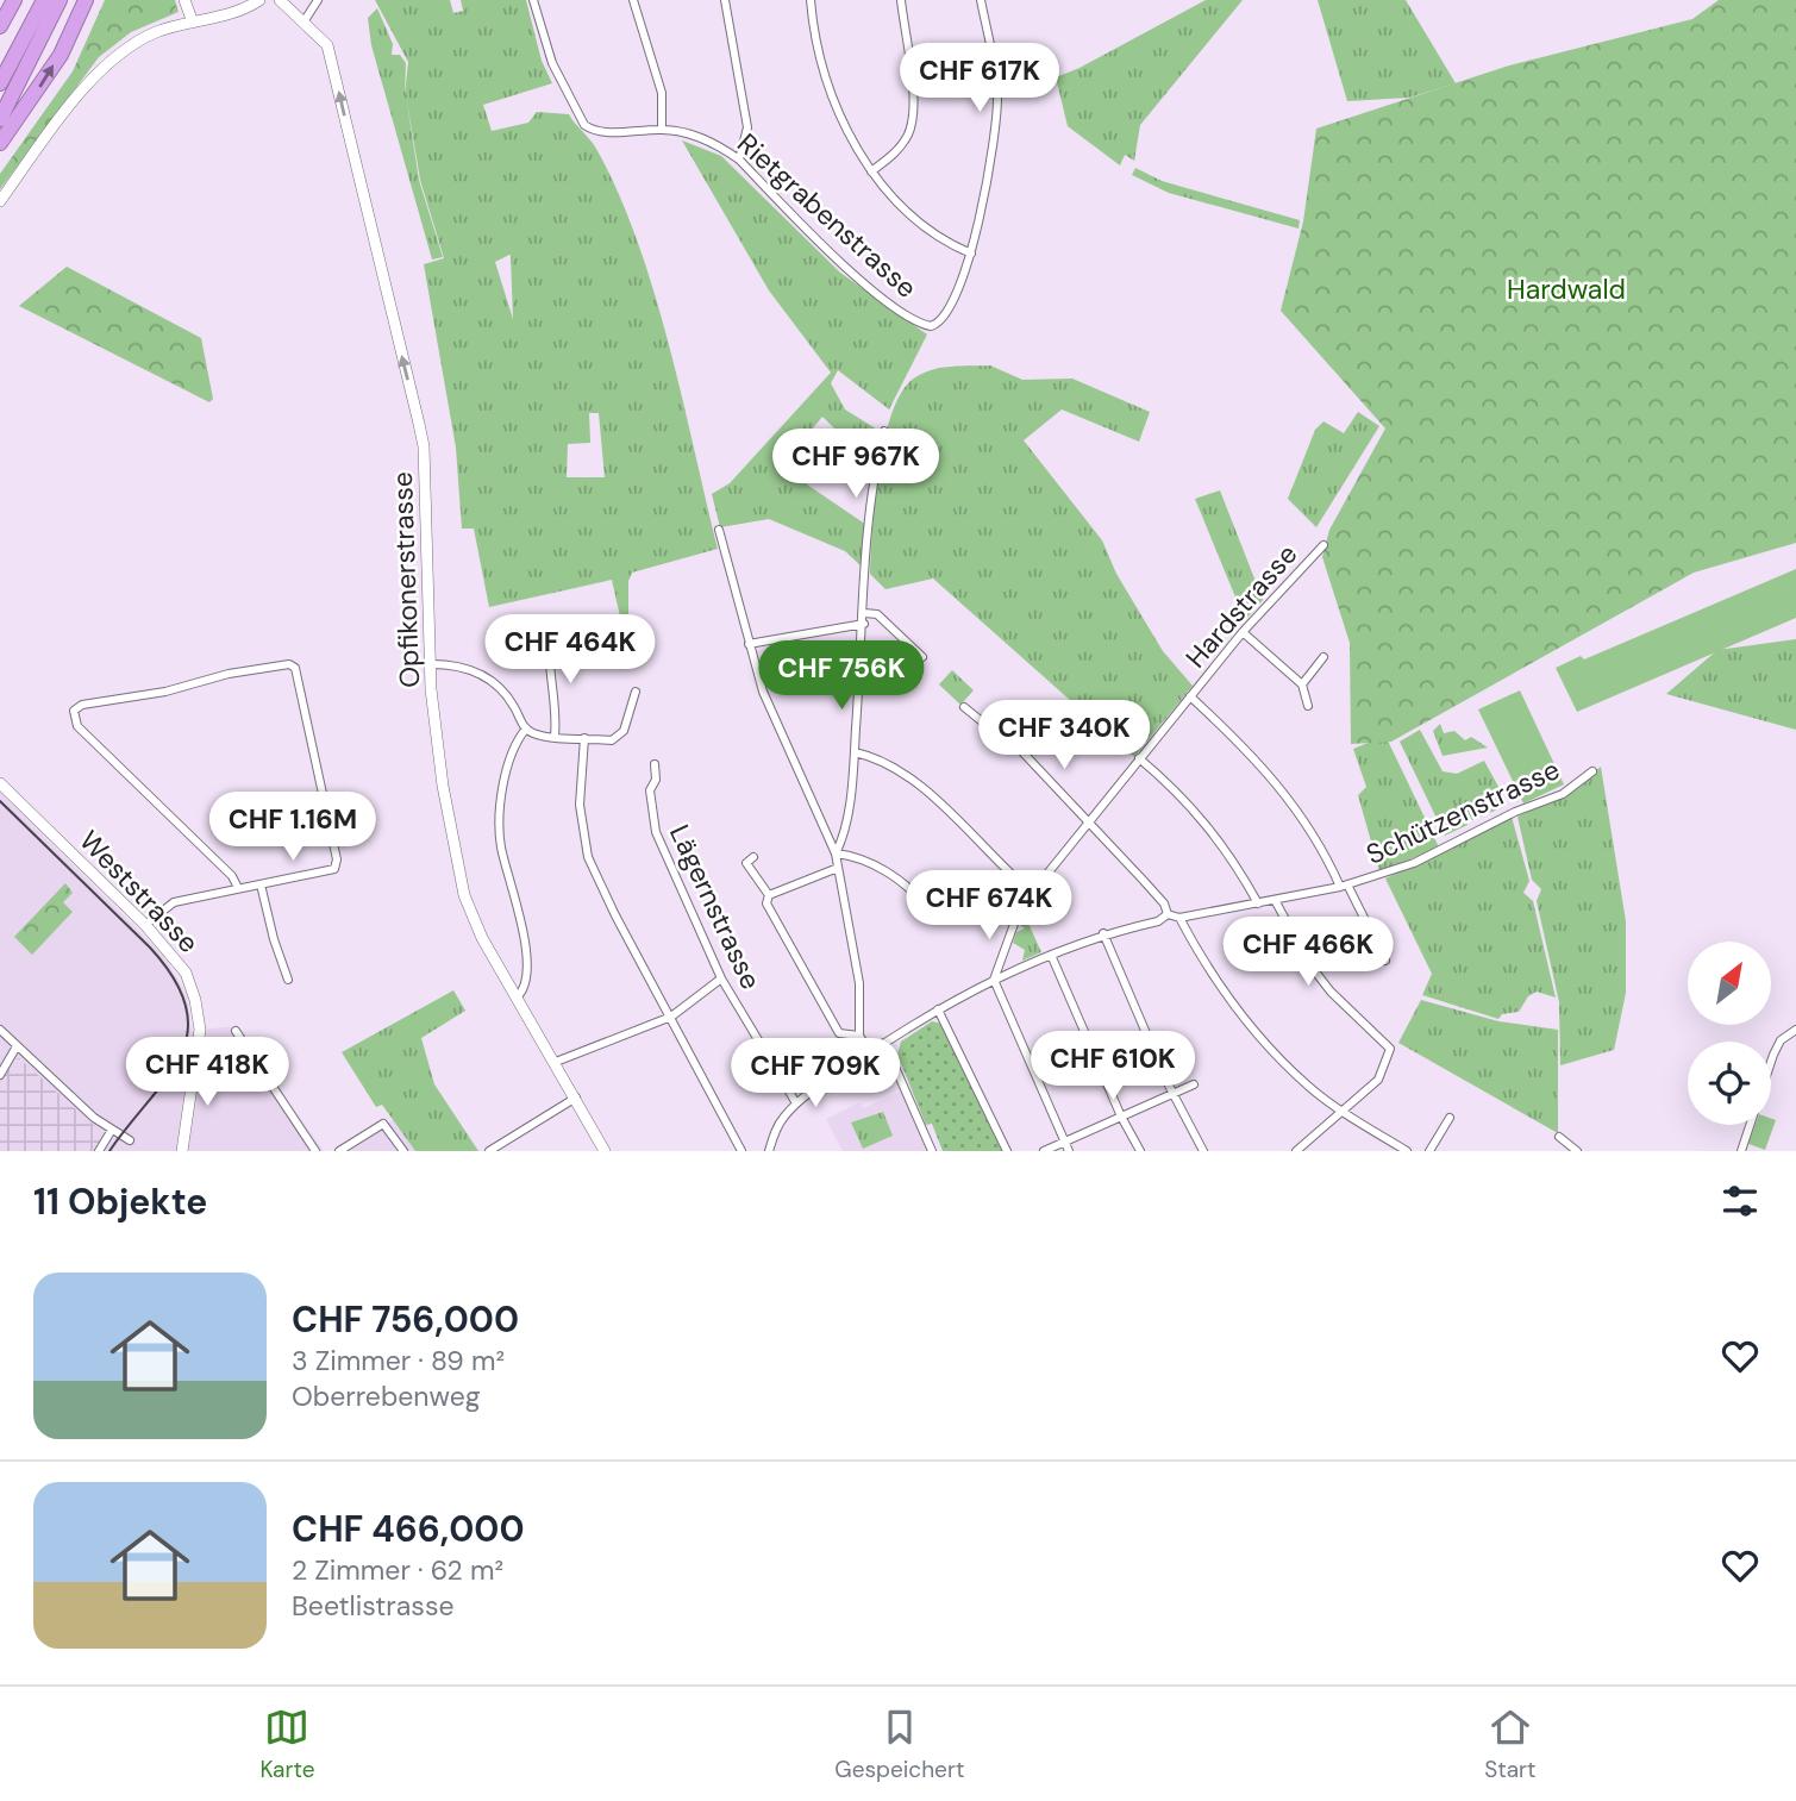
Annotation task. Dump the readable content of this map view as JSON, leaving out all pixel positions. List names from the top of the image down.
{
  "streets": {
    "street": [
      "Rietgrabenstrasse",
      "Opfikonerstrasse",
      "Hardstrasse",
      "Schützenstrasse",
      "Weststrasse",
      "Lägernstrasse"
    ]
  },
  "one_way": ["Opfikonerstrasse"],
  "parks": ["Hardwald"],
  "north": "top right",
  "page": {
    "price": [
      "CHF 617K",
      "CHF 967K",
      "CHF 464K",
      "CHF 756K",
      "CHF 340K",
      "CHF 1.16M",
      "CHF 674K",
      "CHF 466K",
      "CHF 610K",
      "CHF 418K",
      "CHF 709K"
    ],
    "heading": "11 Objekte",
    "list": [
      {
        "name": "CHF 756,000",
        "note": "3 Zimmer · 89 m² · Oberrebenweg"
      },
      {
        "name": "CHF 466,000",
        "note": "2 Zimmer · 62 m² · Beetlistrasse"
      }
    ],
    "tabs": ["Karte", "Gespeichert", "Start"]
  }
}
